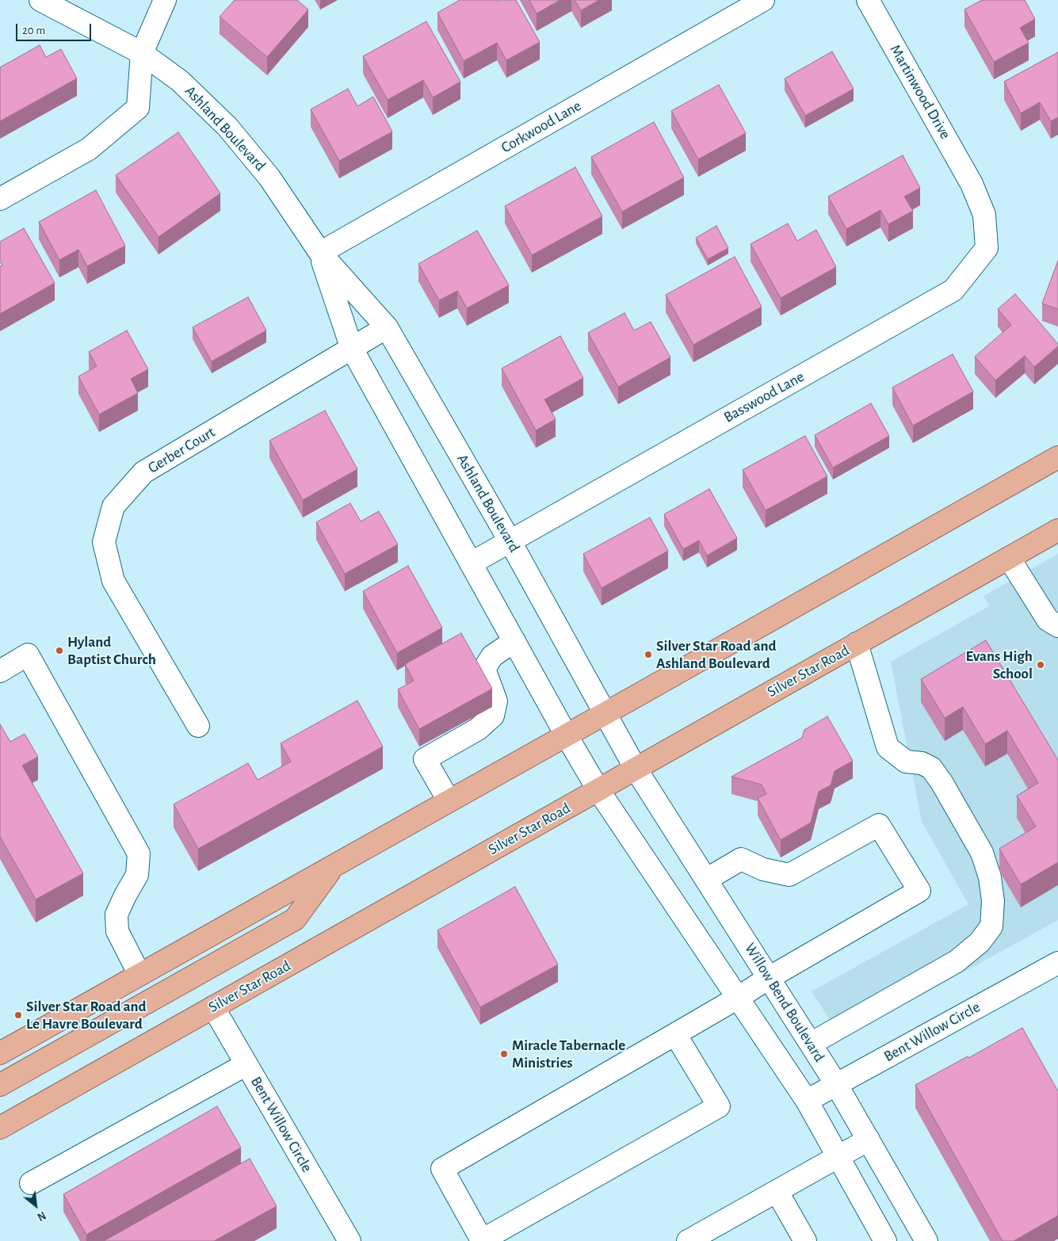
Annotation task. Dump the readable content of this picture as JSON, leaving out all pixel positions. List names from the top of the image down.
{
  "streets": {
    "main road": ["Silver Star Road"],
    "street": [
      "Martinwood Drive",
      "Corkwood Lane",
      "Ashland Boulevard",
      "Basswood Lane",
      "Gerber Court",
      "Willow Bend Boulevard",
      "Bent Willow Circle"
    ]
  },
  "crossings": [
    ["Martinwood Drive", "Basswood Lane"],
    ["Corkwood Lane", "Ashland Boulevard"],
    ["Ashland Boulevard", "Basswood Lane"],
    ["Ashland Boulevard", "Gerber Court"],
    ["Ashland Boulevard", "Silver Star Road"],
    ["Ashland Boulevard", "Willow Bend Boulevard"],
    ["Silver Star Road", "Willow Bend Boulevard"],
    ["Silver Star Road", "Bent Willow Circle"],
    ["Willow Bend Boulevard", "Bent Willow Circle"]
  ],
  "places": [
    "Hyland Baptist Church",
    "Silver Star Road and Ashland Boulevard",
    "Evans High School",
    "Silver Star Road and Le Havre Boulevard",
    "Miracle Tabernacle Ministries"
  ],
  "scale_bar": "20 m",
  "north": "bottom right"
}
